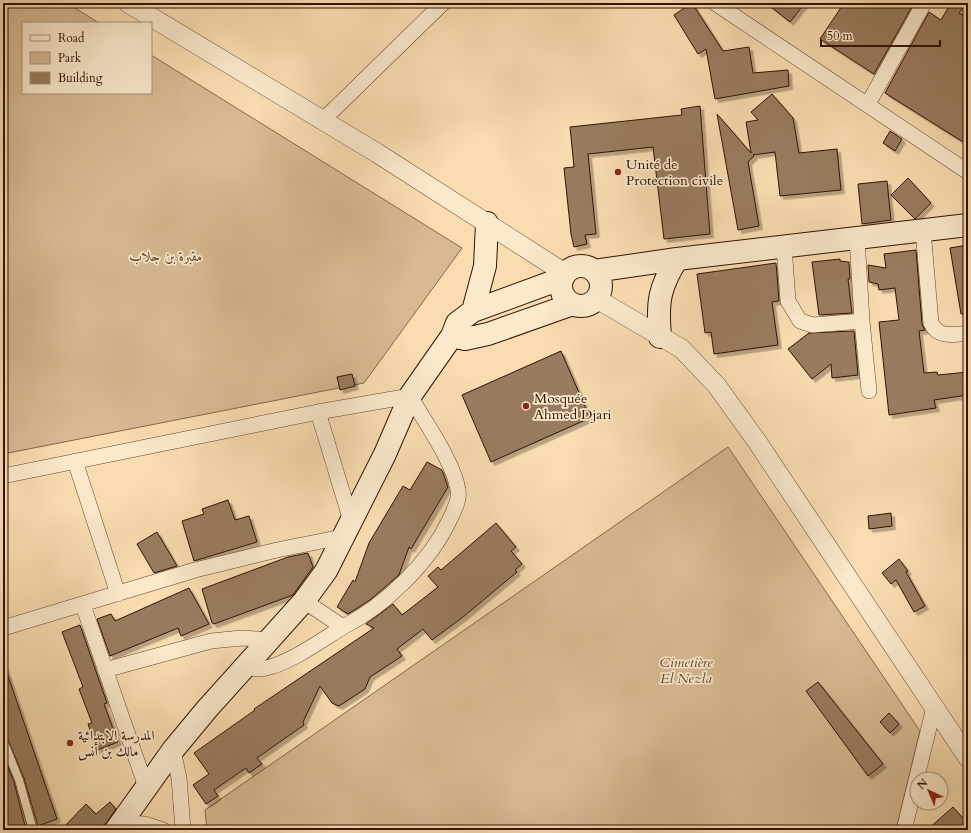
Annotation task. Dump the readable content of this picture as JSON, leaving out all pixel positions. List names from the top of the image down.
{
  "parks": ["مقبرة بن جلاب", "Cimetière El Nezla"],
  "places": ["Unité de Protection civile", "Mosquée Ahmed Djari", "المدرسة الابتدائية مالك بن أنس"],
  "legend": ["Road", "Park", "Building"],
  "scale_bar": "50 m",
  "north": "top left"
}
